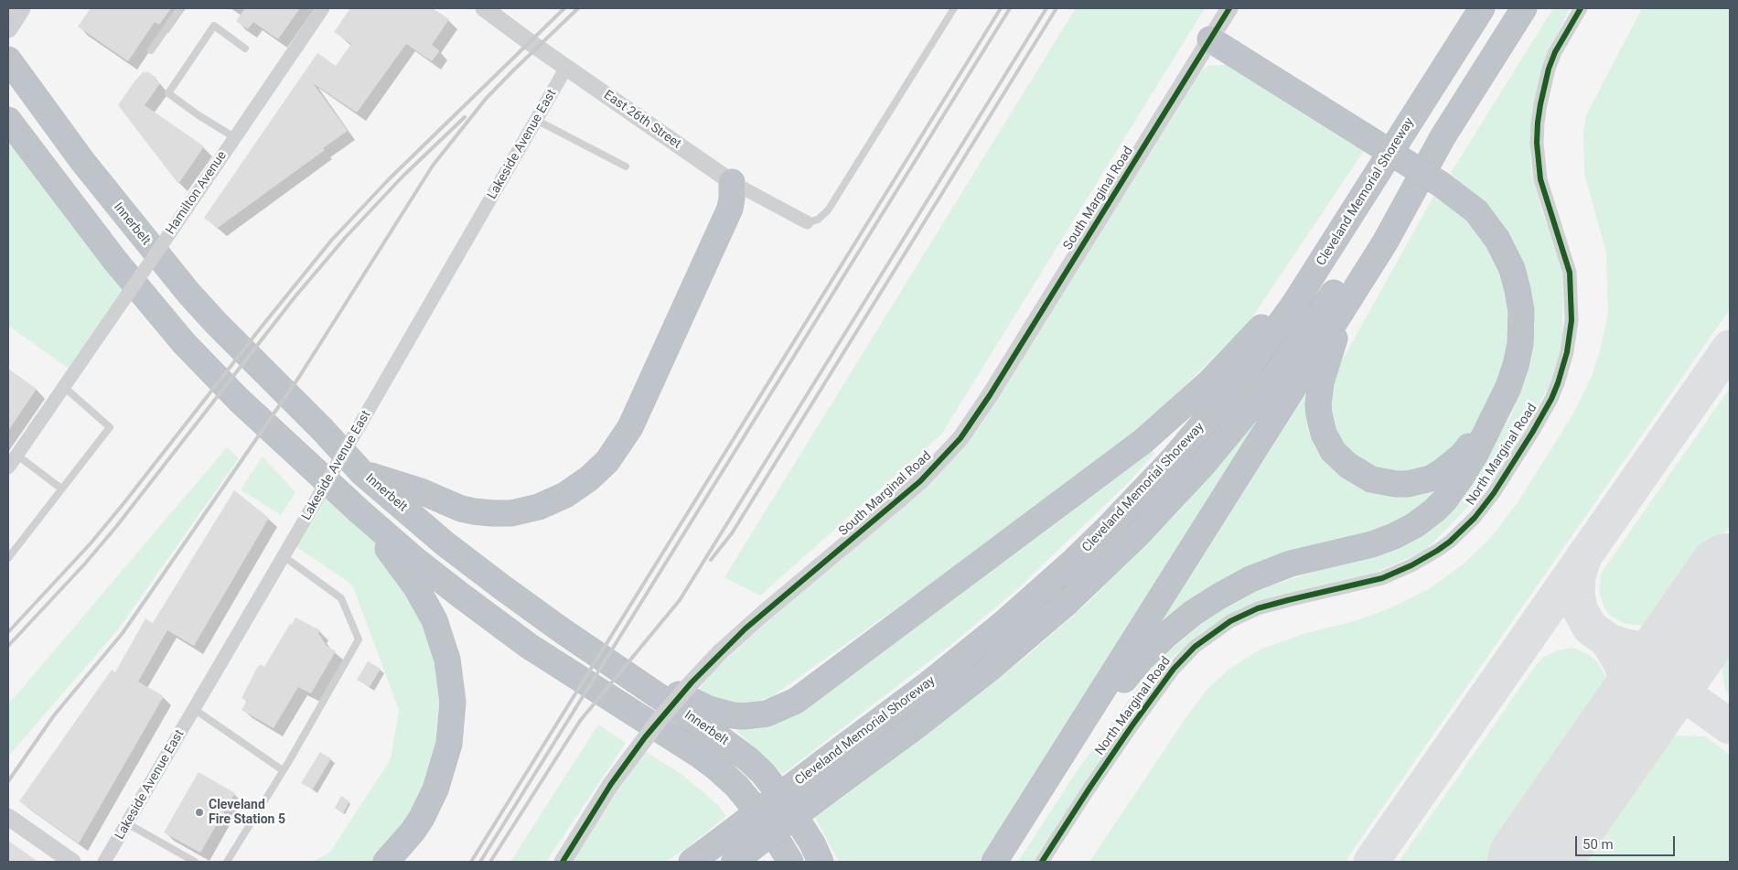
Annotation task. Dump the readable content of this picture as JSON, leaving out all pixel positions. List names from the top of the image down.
{
  "streets": {
    "highway": ["Cleveland Memorial Shoreway", "Innerbelt"],
    "street": [
      "East 26th Street",
      "Lakeside Avenue East",
      "Hamilton Avenue",
      "South Marginal Road",
      "North Marginal Road"
    ]
  },
  "crossings": [
    ["East 26th Street", "Lakeside Avenue East"]
  ],
  "places": ["Cleveland Fire Station 5"],
  "scale_bar": "50 m"
}
